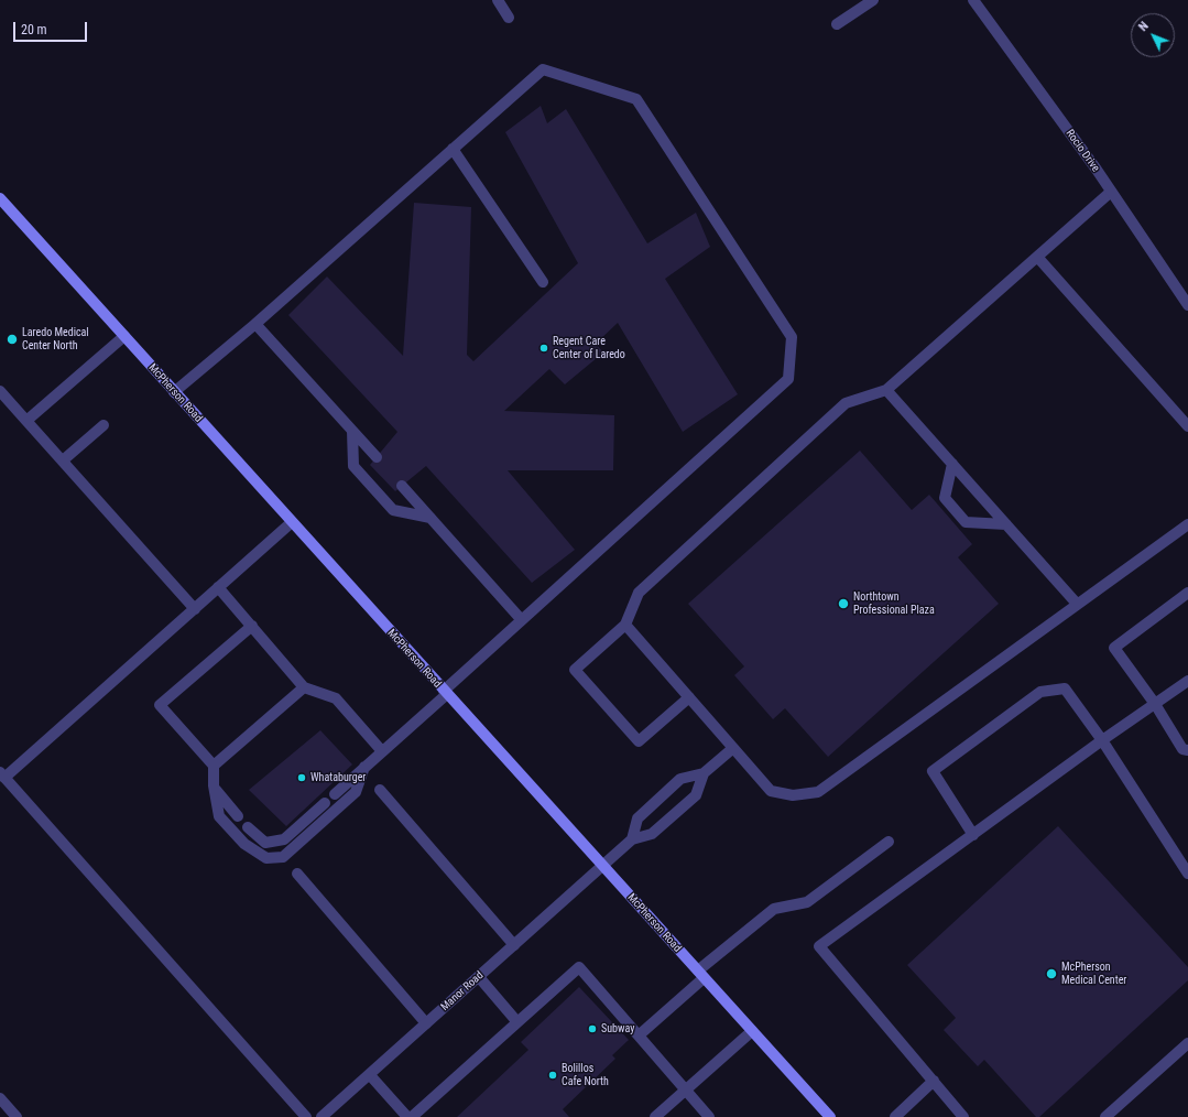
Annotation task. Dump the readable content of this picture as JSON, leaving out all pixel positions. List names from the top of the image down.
{
  "streets": {
    "main road": ["McPherson Road"],
    "street": ["Rocio Drive", "Manor Road"]
  },
  "crossings": [
    ["McPherson Road", "Manor Road"]
  ],
  "places": [
    "Laredo Medical Center North",
    "Regent Care Center of Laredo",
    "Northtown Professional Plaza",
    "Whataburger",
    "McPherson Medical Center",
    "Subway",
    "Bolillos Cafe North"
  ],
  "scale_bar": "20 m",
  "north": "top left"
}
